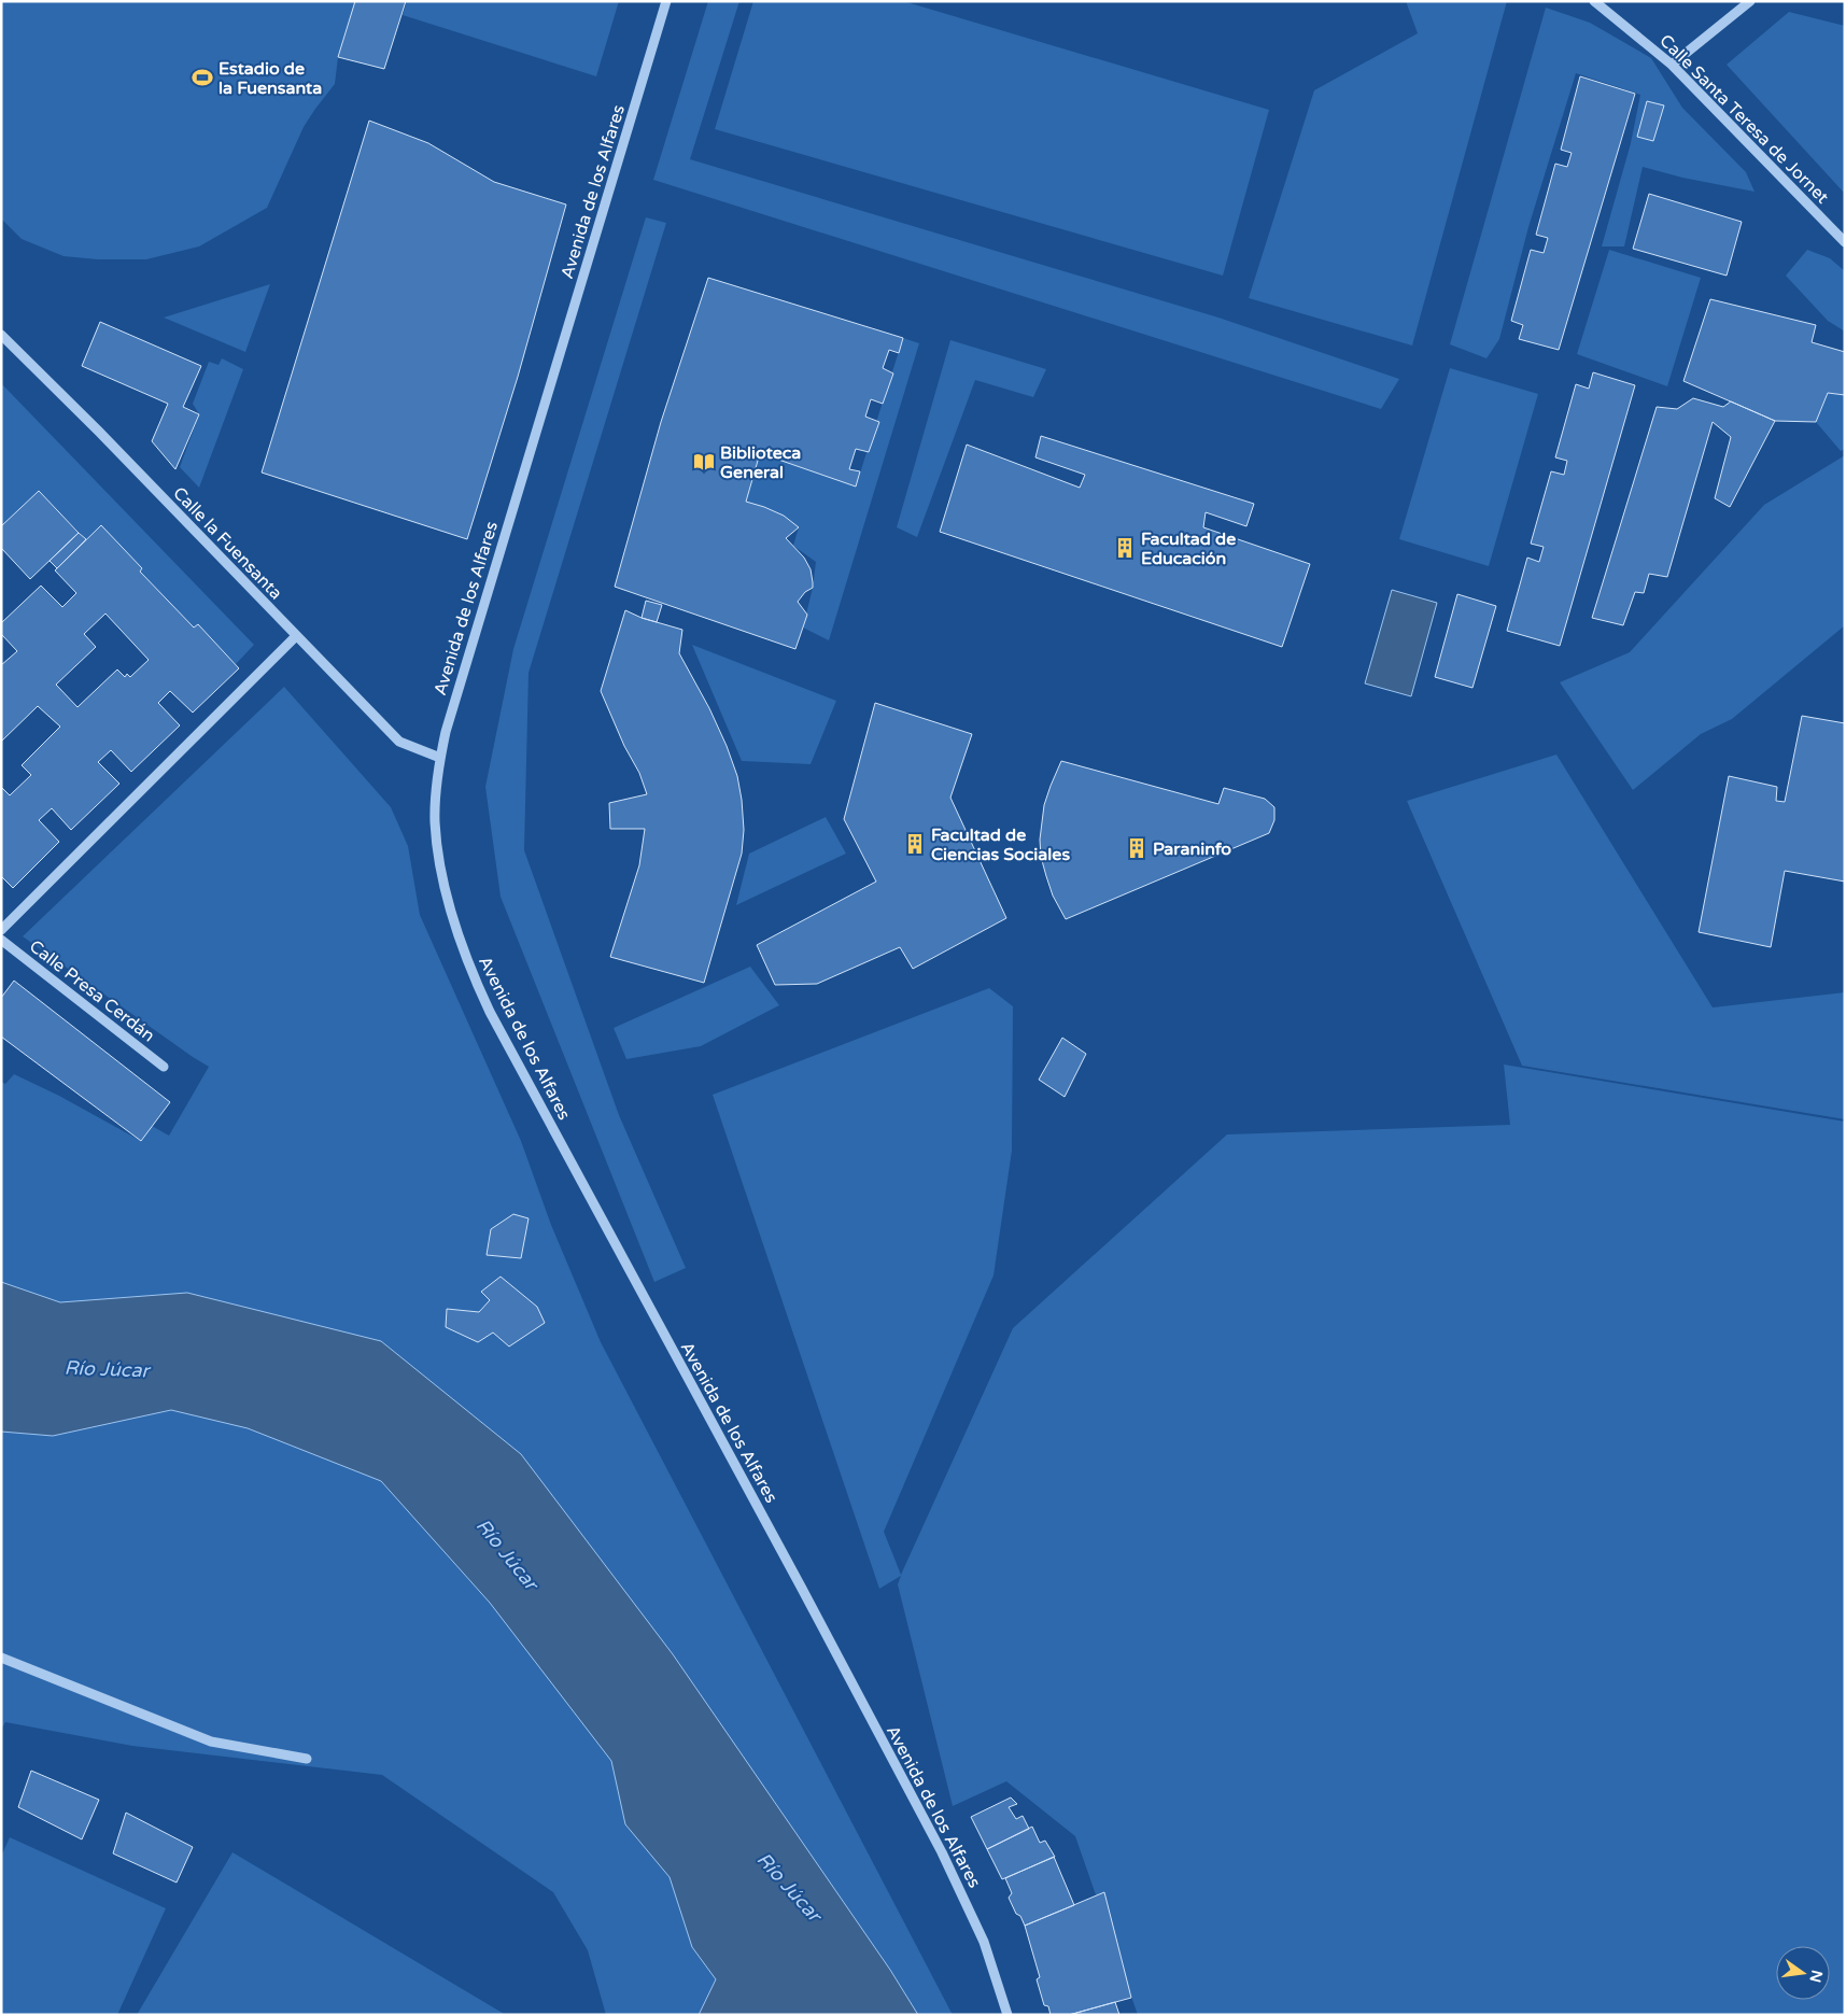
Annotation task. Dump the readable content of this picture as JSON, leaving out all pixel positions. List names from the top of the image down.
{
  "streets": {
    "street": [
      "Calle Santa Teresa de Jornet",
      "Avenida de los Alfares",
      "Calle la Fuensanta",
      "Calle Presa Cerdán"
    ]
  },
  "crossings": [
    ["Avenida de los Alfares", "Calle la Fuensanta"]
  ],
  "water": ["Río Júcar"],
  "places": {
    "sports": ["Estadio de la Fuensanta"],
    "library": ["Biblioteca General"],
    "building": ["Facultad de Educación", "Facultad de Ciencias Sociales", "Paraninfo"]
  },
  "north": "right"
}
